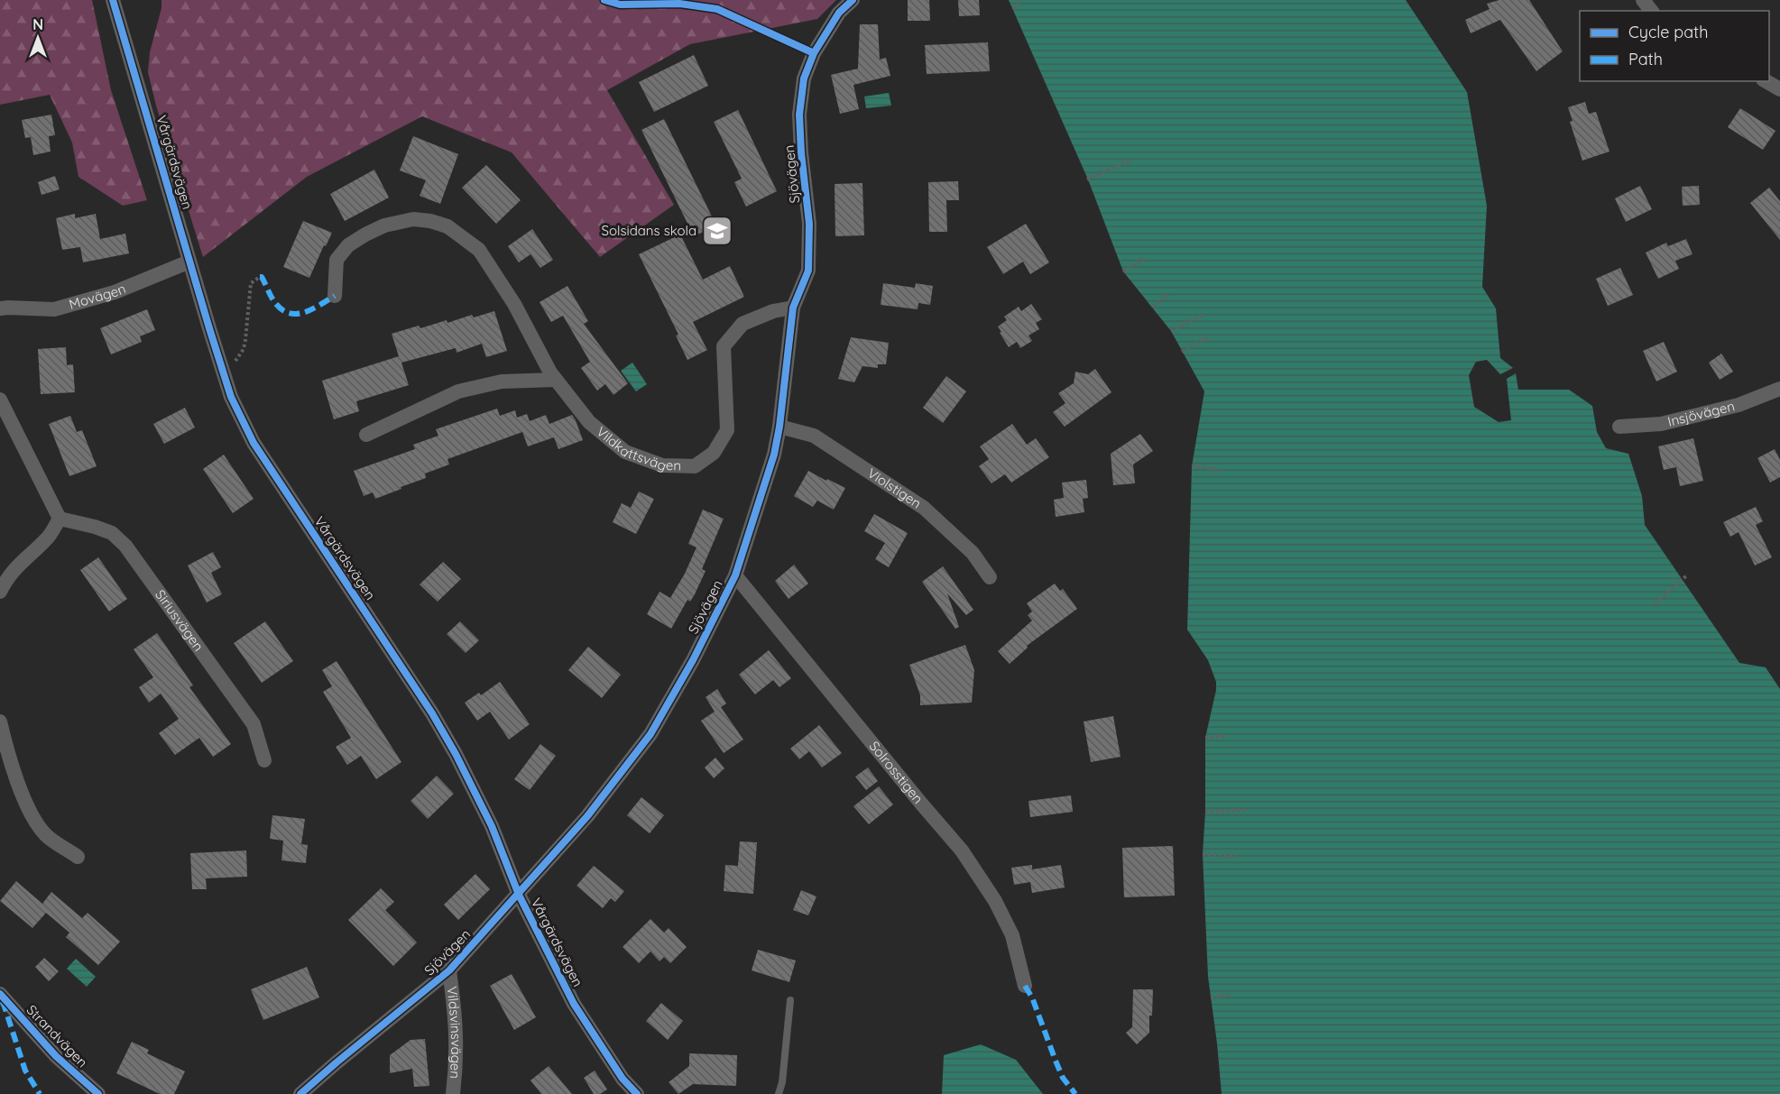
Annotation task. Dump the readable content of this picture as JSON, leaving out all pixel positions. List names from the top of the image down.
{
  "streets": {
    "street": [
      "Vårgärdsvägen",
      "Sjövägen",
      "Movägen",
      "Insjövägen",
      "Vildkattsvägen",
      "Violstigen",
      "Siriusvägen",
      "Solrosstigen",
      "Vildsvinsvägen",
      "Strandvägen"
    ]
  },
  "crossings": [
    ["Vårgärdsvägen", "Sjövägen"],
    ["Vårgärdsvägen", "Movägen"],
    ["Sjövägen", "Vildkattsvägen"],
    ["Sjövägen", "Violstigen"],
    ["Sjövägen", "Solrosstigen"],
    ["Sjövägen", "Vildsvinsvägen"]
  ],
  "places": {
    "school or university": ["Solsidans skola"]
  },
  "legend": ["Cycle path", "Path"],
  "north": "top"
}
